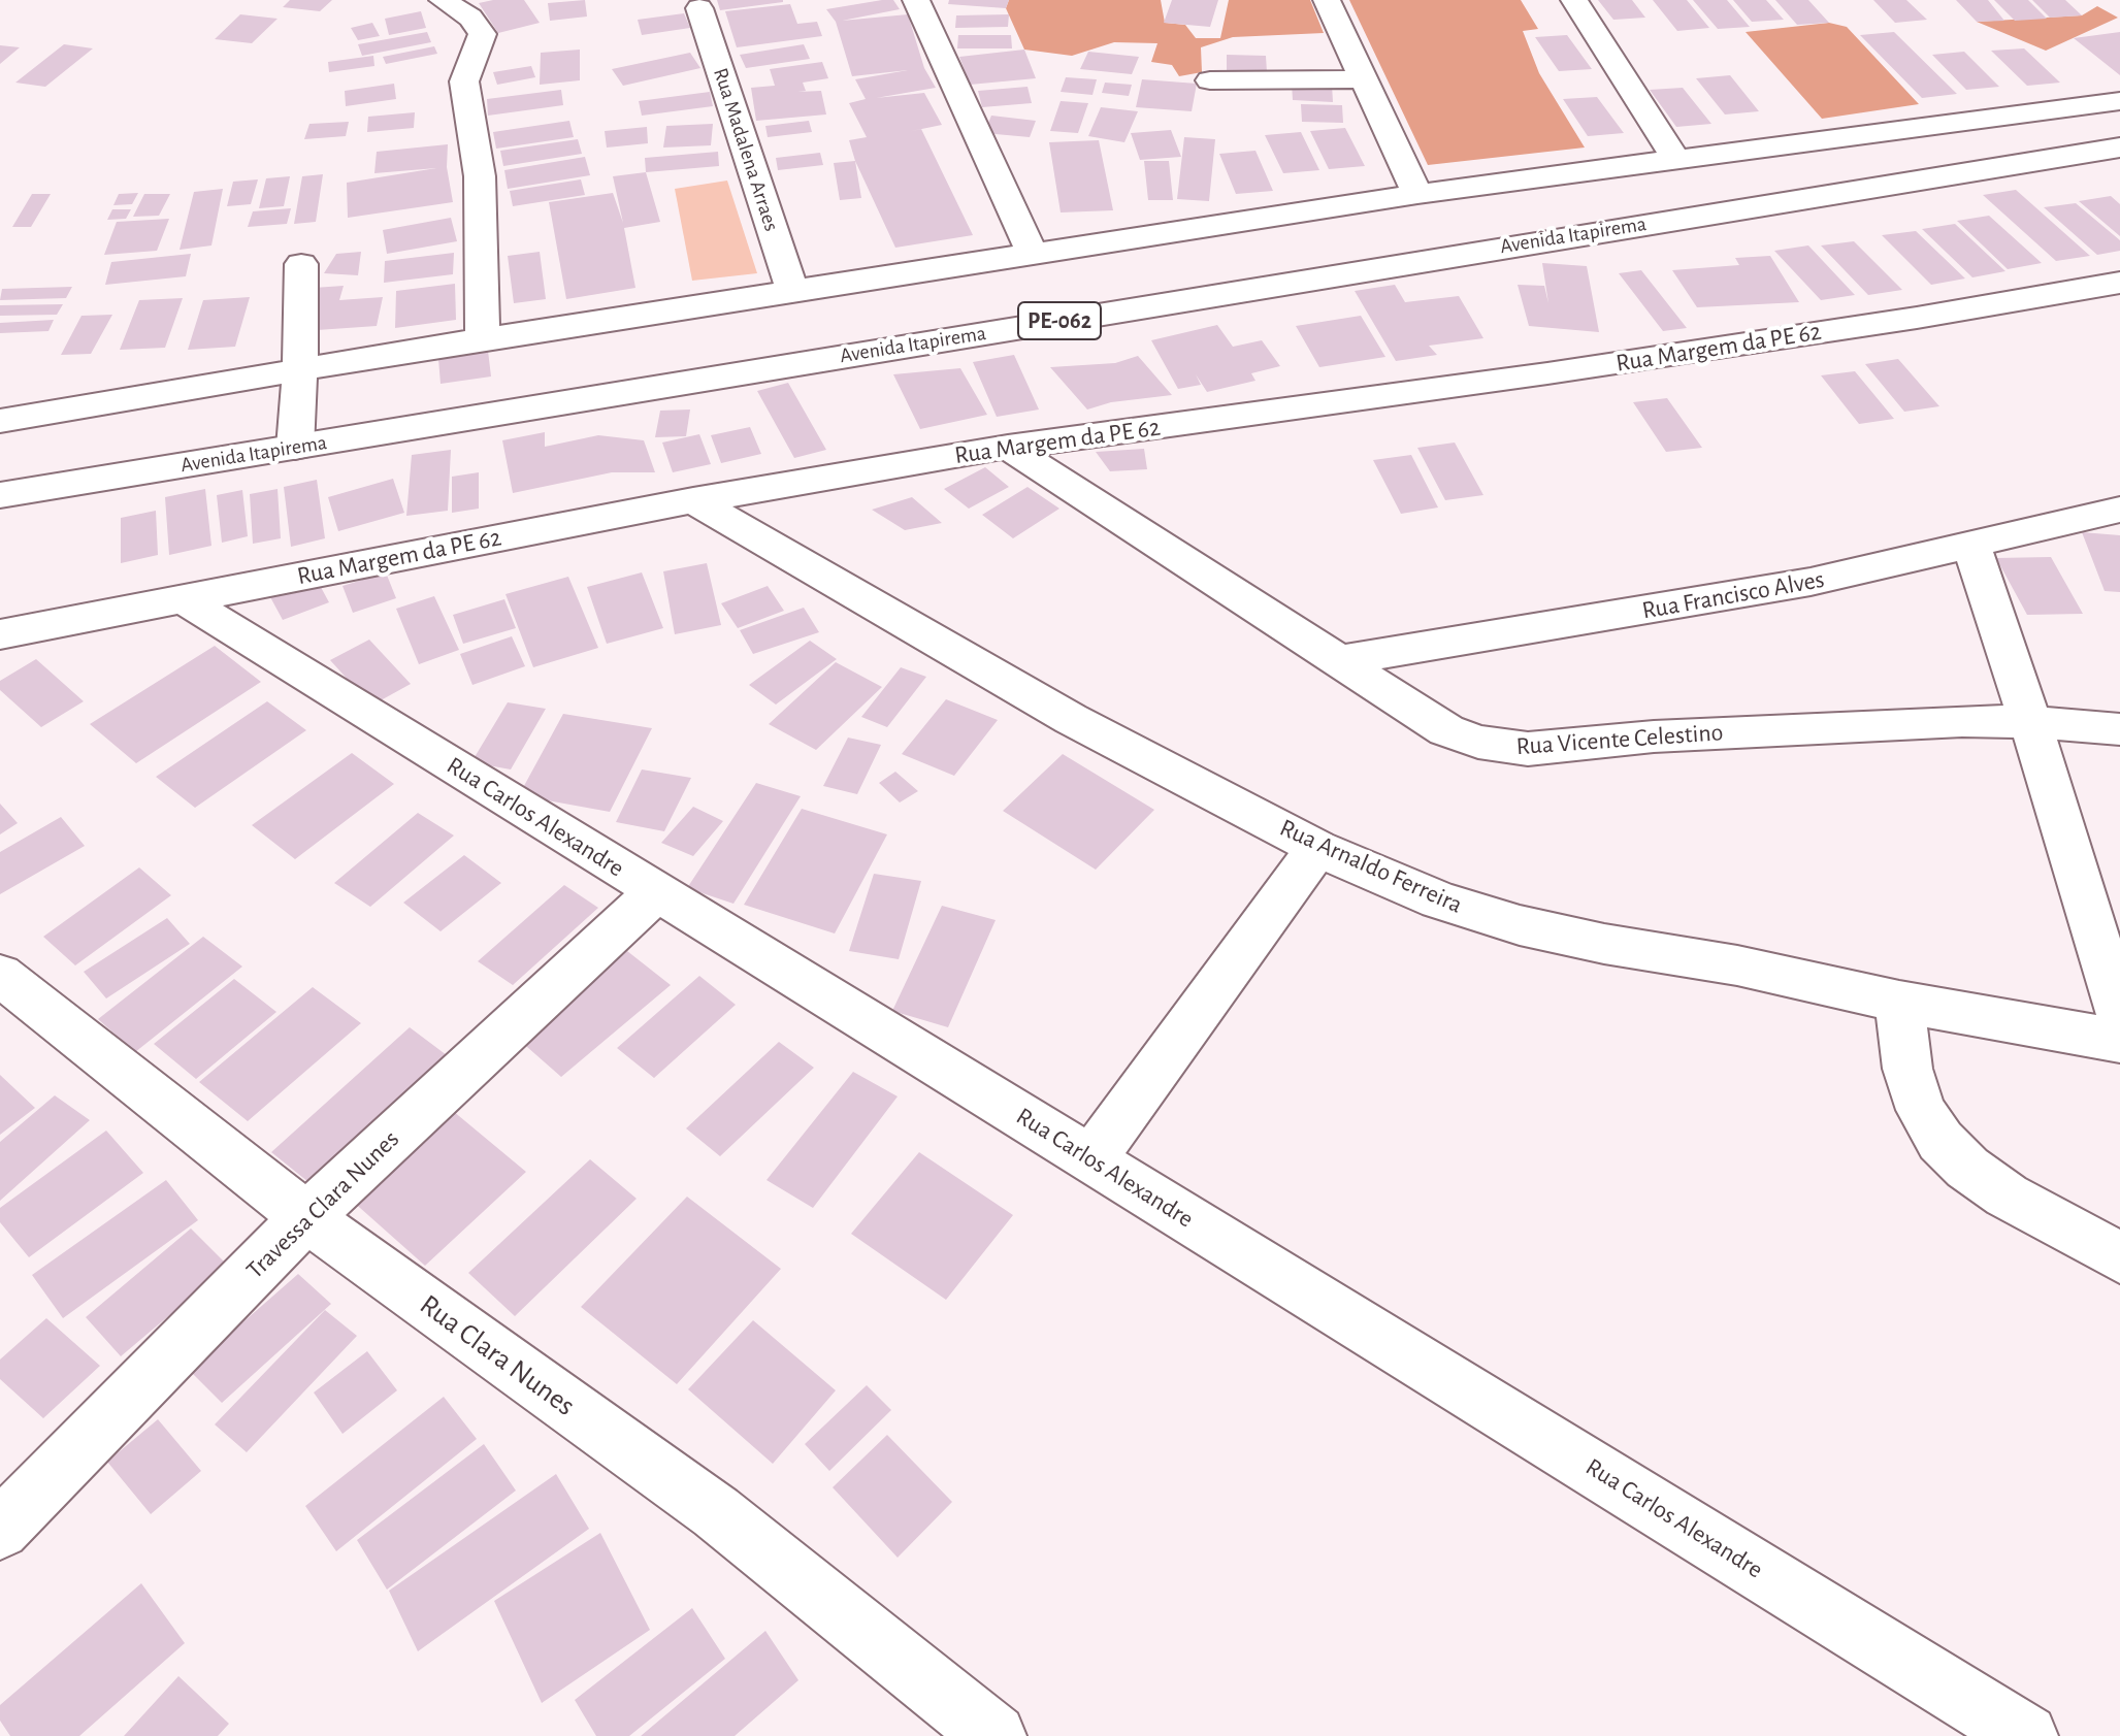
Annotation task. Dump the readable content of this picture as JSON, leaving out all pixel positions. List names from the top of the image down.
{
  "streets": {
    "street": [
      "Rua Madalena Arraes",
      "Avenida Itapirema",
      "PE-062",
      "Rua Margem da PE 62",
      "Rua Francisco Alves",
      "Rua Vicente Celestino",
      "Rua Carlos Alexandre",
      "Rua Arnaldo Ferreira",
      "Travessa Clara Nunes",
      "Rua Clara Nunes"
    ]
  },
  "crossings": [
    ["Rua Margem da PE 62", "Rua Vicente Celestino"],
    ["Rua Margem da PE 62", "Rua Carlos Alexandre"],
    ["Rua Margem da PE 62", "Rua Arnaldo Ferreira"],
    ["Rua Francisco Alves", "Rua Vicente Celestino"],
    ["Rua Carlos Alexandre", "Travessa Clara Nunes"],
    ["Travessa Clara Nunes", "Rua Clara Nunes"]
  ]
}
